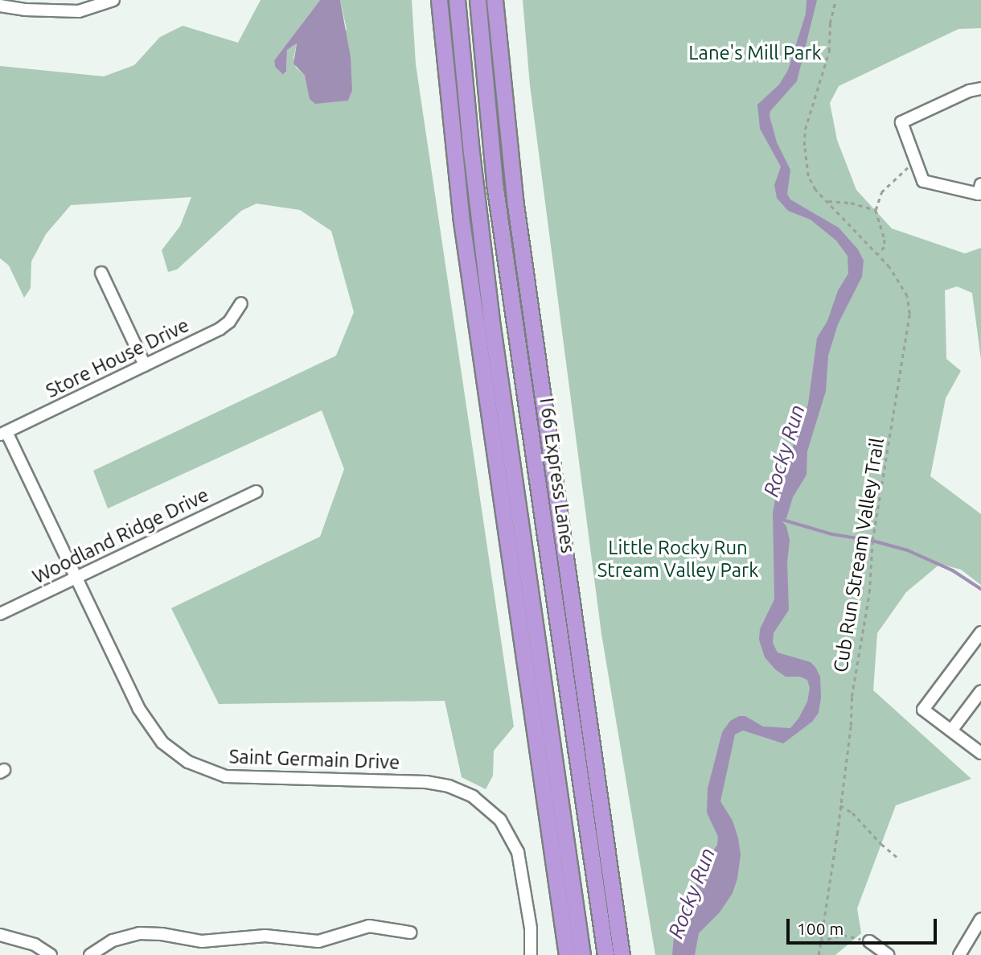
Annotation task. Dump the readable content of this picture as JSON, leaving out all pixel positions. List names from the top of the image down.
{
  "streets": {
    "highway": ["I 66 Express Lanes"],
    "street": ["Store House Drive", "Woodland Ridge Drive", "Saint Germain Drive"],
    "path": ["Cub Run Stream Valley Trail"]
  },
  "crossings": [
    ["Store House Drive", "Saint Germain Drive"],
    ["Woodland Ridge Drive", "Saint Germain Drive"]
  ],
  "water": ["Rocky Run"],
  "parks": ["Lane's Mill Park", "Little Rocky Run Stream Valley Park"],
  "scale_bar": "100 m"
}
